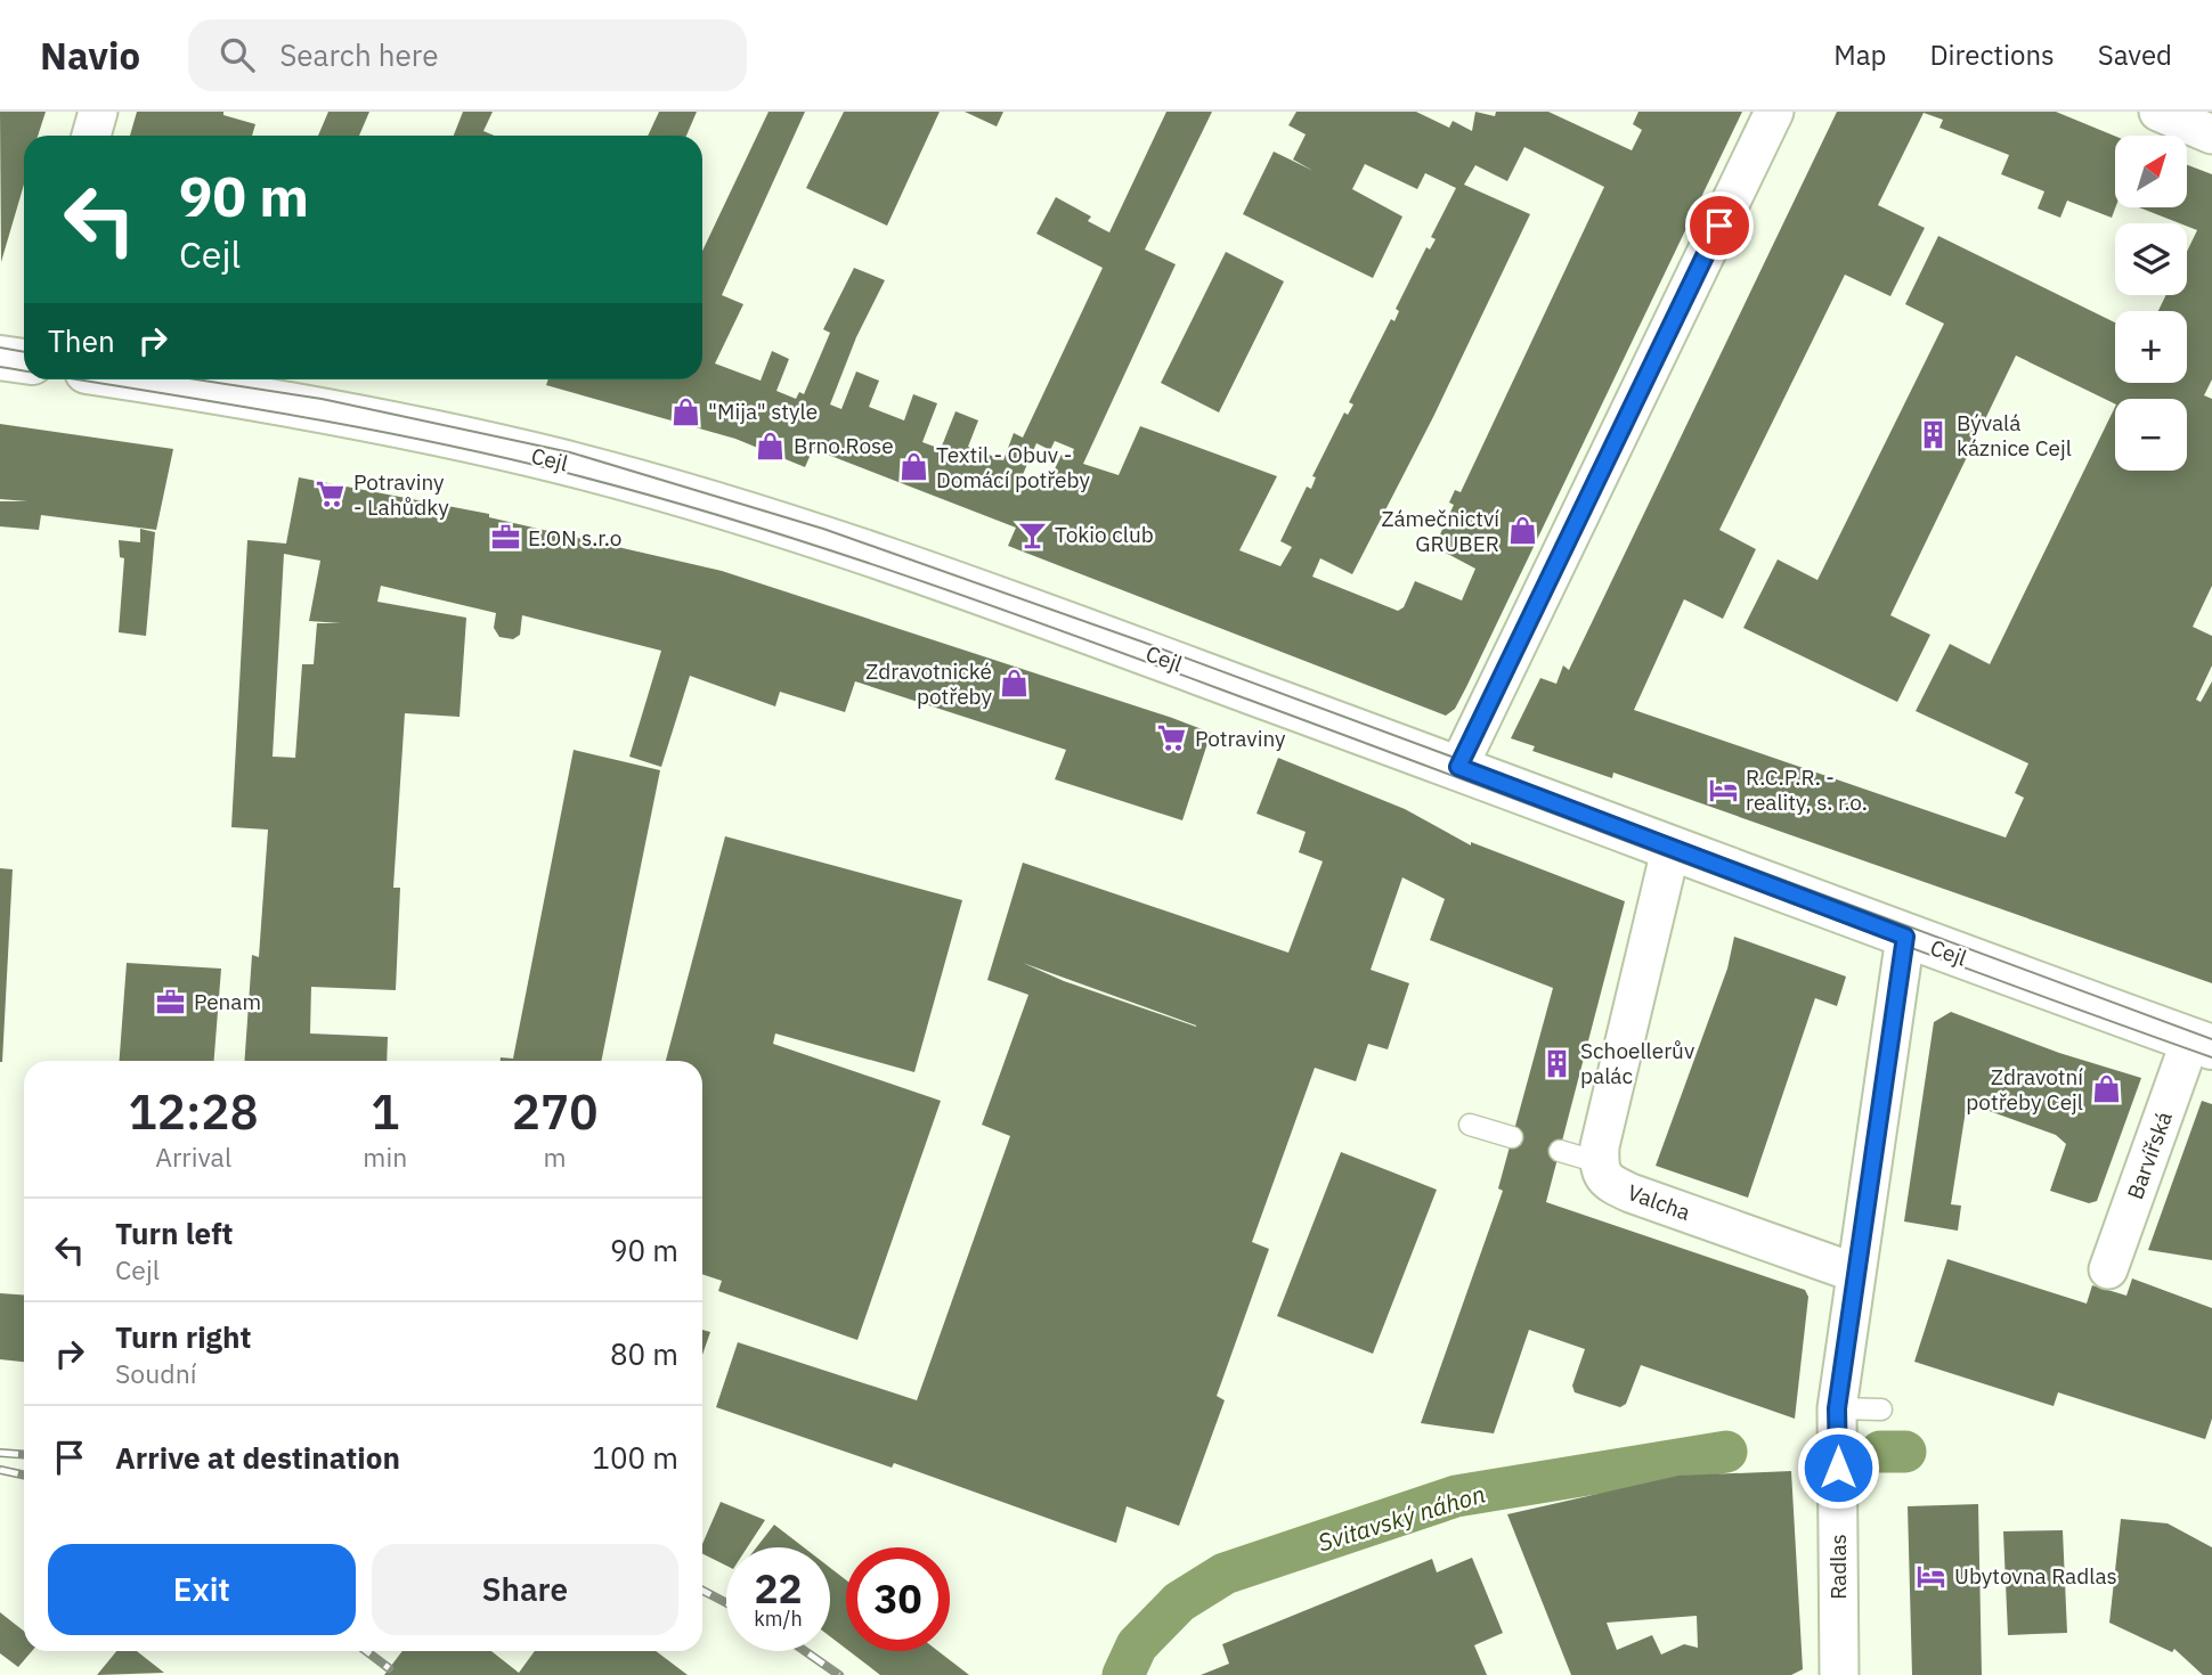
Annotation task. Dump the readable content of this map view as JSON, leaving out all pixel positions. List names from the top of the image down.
{
  "streets": {
    "street": [
      "Cejl",
      "Barvířská",
      "Valcha",
      "Radlas"
    ]
  },
  "crossings": [
    ["Cejl", "Barvířská"],
    ["Cejl", "Radlas"],
    ["Valcha", "Radlas"]
  ],
  "water": ["Svitavský náhon"],
  "places": {
    "shop": [
      "\"Mija\" style",
      "Brno.Rose",
      "Textil - Obuv - Domácí potřeby",
      "Zámečnictví GRUBER",
      "Zdravotnické potřeby",
      "Zdravotní potřeby Cejl"
    ],
    "building": ["Bývalá káznice Cejl", "Schoellerův palác"],
    "supermarket": ["Potraviny - Lahůdky", "Potraviny"],
    "bar": ["Tokio club"],
    "office": ["E.ON s.r.o", "Penam"],
    "hotel": ["R.C.P.R. - reality, s. r.o.", "Ubytovna Radlas"]
  },
  "north": "top right",
  "page": {
    "header": "Navio",
    "search": "Search here",
    "nav": ["Map", "Directions", "Saved"],
    "map_buttons": ["+", "−"],
    "turn": ["90 m", "Cejl"],
    "then": "Then",
    "eta": [
      "12:28",
      "Arrival",
      "1",
      "min",
      "270",
      "m"
    ],
    "list": [
      {
        "name": "Turn left",
        "note": "Cejl",
        "value": "90 m"
      },
      {
        "name": "Turn right",
        "note": "Soudní",
        "value": "80 m"
      },
      {
        "name": "Arrive at destination",
        "value": "100 m"
      }
    ],
    "buttons": ["Exit", "Share"],
    "speed": "22 km/h",
    "limit": "30"
  }
}
